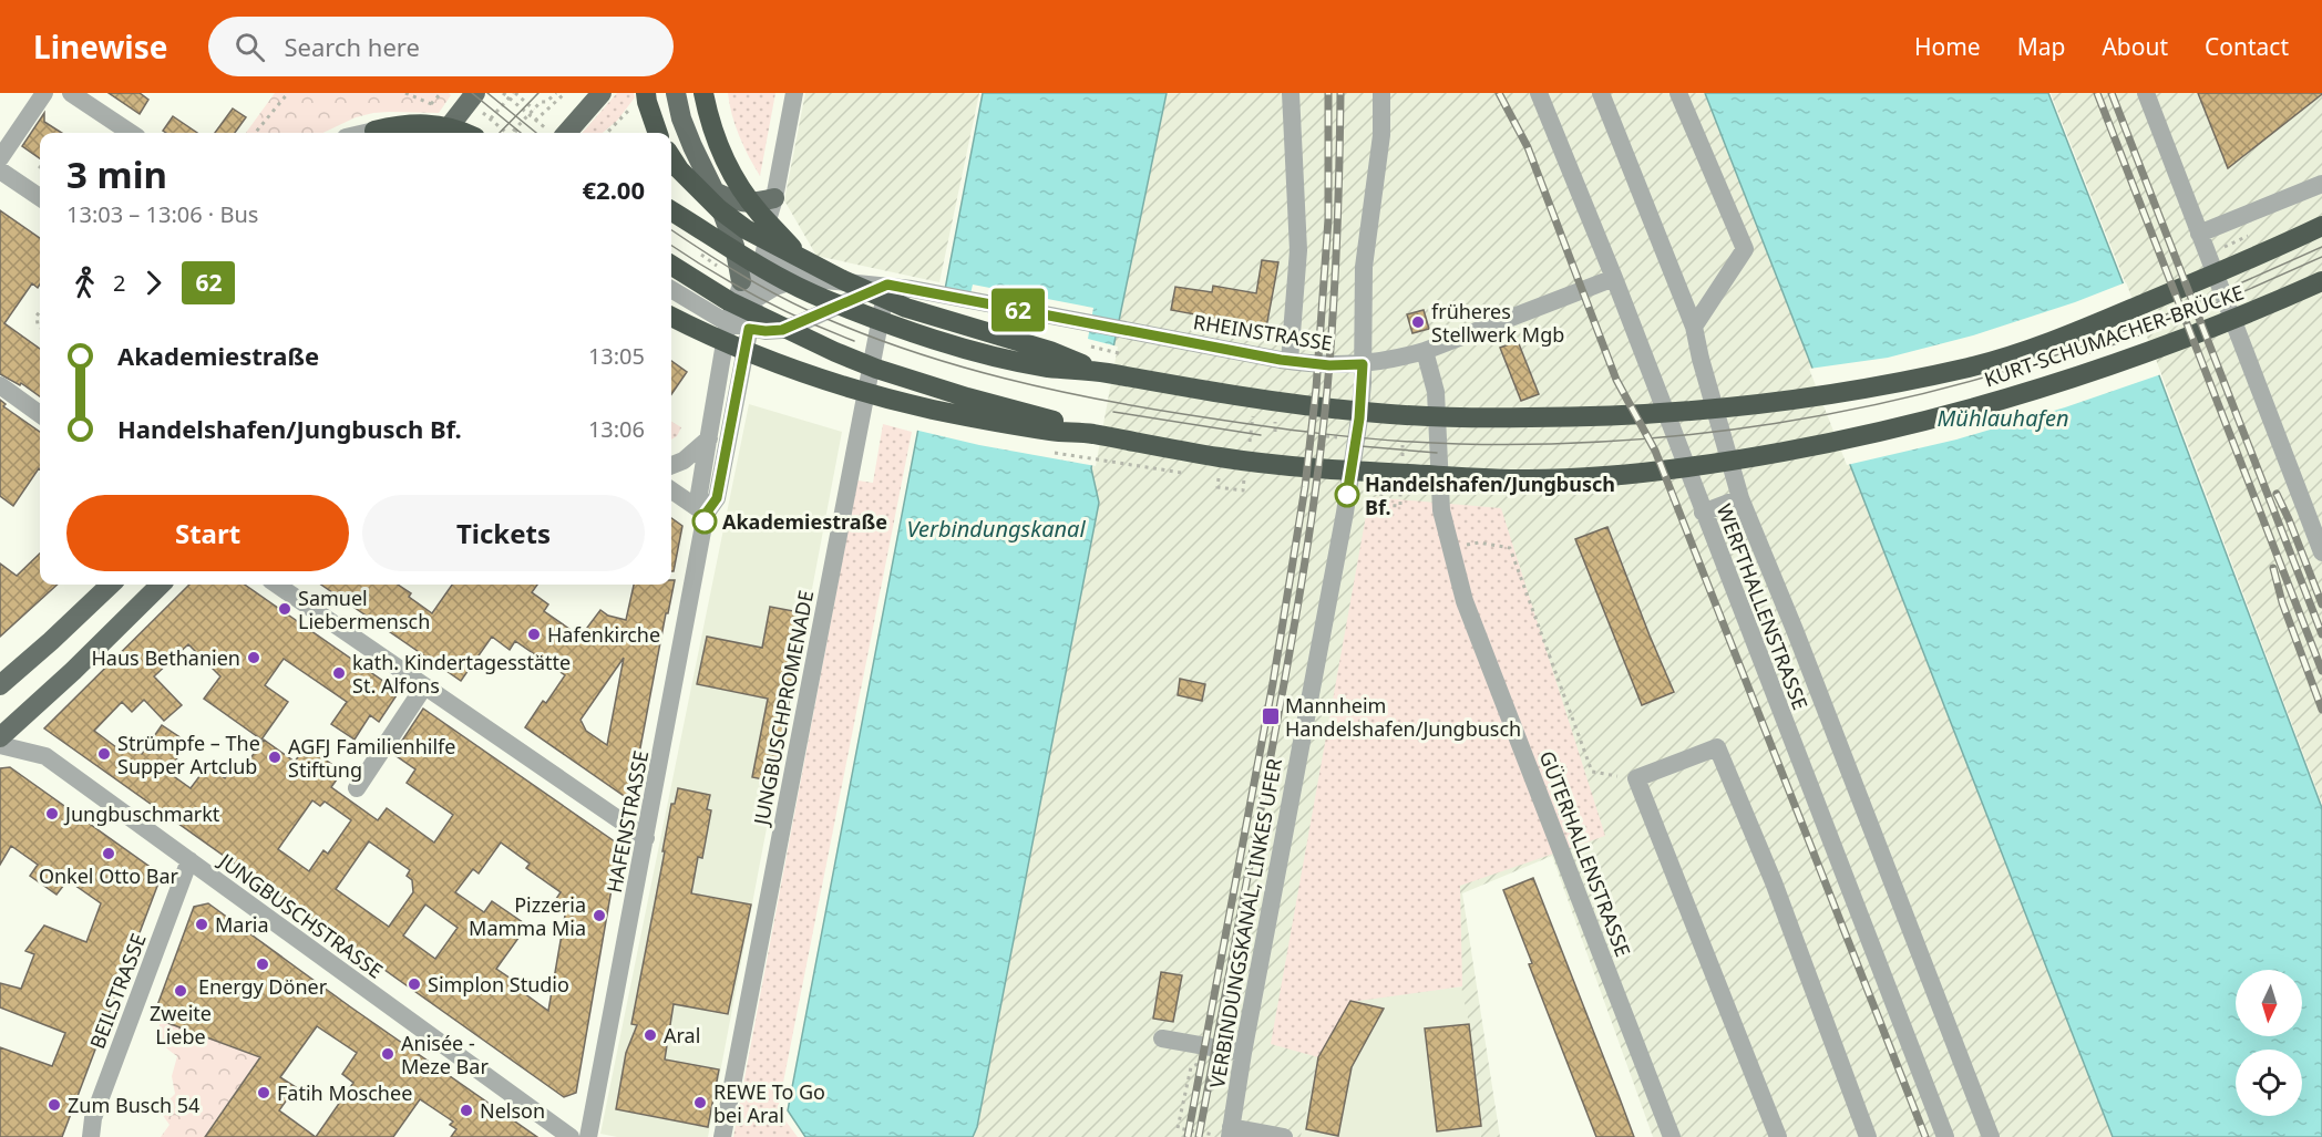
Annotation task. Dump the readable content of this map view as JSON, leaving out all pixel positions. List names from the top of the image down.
{
  "streets": {
    "highway": ["KURT-SCHUMACHER-BRÜCKE"],
    "street": [
      "RHEINSTRASSE",
      "WERFTHALLENSTRASSE",
      "JUNGBUSCHPROMENADE",
      "HAFENSTRASSE",
      "GÜTERHALLENSTRASSE",
      "JUNGBUSCHSTRASSE",
      "VERBINDUNGSKANAL, LINKES UFER",
      "BEILSTRASSE"
    ]
  },
  "crossings": [
    ["RHEINSTRASSE", "WERFTHALLENSTRASSE"],
    ["RHEINSTRASSE", "JUNGBUSCHPROMENADE"],
    ["RHEINSTRASSE", "GÜTERHALLENSTRASSE"],
    ["RHEINSTRASSE", "VERBINDUNGSKANAL, LINKES UFER"],
    ["JUNGBUSCHSTRASSE", "BEILSTRASSE"]
  ],
  "water": ["Mühlauhafen", "Verbindungskanal"],
  "places": {
    "other": [
      "früheres Stellwerk Mgb",
      "Handelshafen/Jungbusch Bf.",
      "Akademiestraße",
      "Samuel Liebermensch",
      "Hafenkirche",
      "Haus Bethanien",
      "kath. Kindertagesstätte St. Alfons",
      "Strümpfe – The Supper Artclub",
      "AGFJ Familienhilfe Stiftung",
      "Jungbuschmarkt",
      "Onkel Otto Bar",
      "Pizzeria Mamma Mia",
      "Maria",
      "Energy Döner",
      "Simplon Studio",
      "Zweite Liebe",
      "Aral",
      "Anisée - Meze Bar",
      "Fatih Moschee",
      "REWE To Go bei Aral",
      "Zum Busch 54",
      "Nelson"
    ],
    "transit": ["Mannheim Handelshafen/Jungbusch"]
  },
  "lines": ["bus line 62"],
  "north": "bottom",
  "page": {
    "header": "Linewise",
    "search": "Search here",
    "nav": [
      "Home",
      "Map",
      "About",
      "Contact"
    ],
    "on_map": "62",
    "heading": ["3 min", "13:03 – 13:06 · Bus", "€2.00"],
    "legs": ["2", "62"],
    "list": [
      {
        "name": "Akademiestraße",
        "value": "13:05"
      },
      {
        "name": "Handelshafen/Jungbusch Bf.",
        "value": "13:06"
      }
    ],
    "buttons": ["Start", "Tickets"]
  }
}
